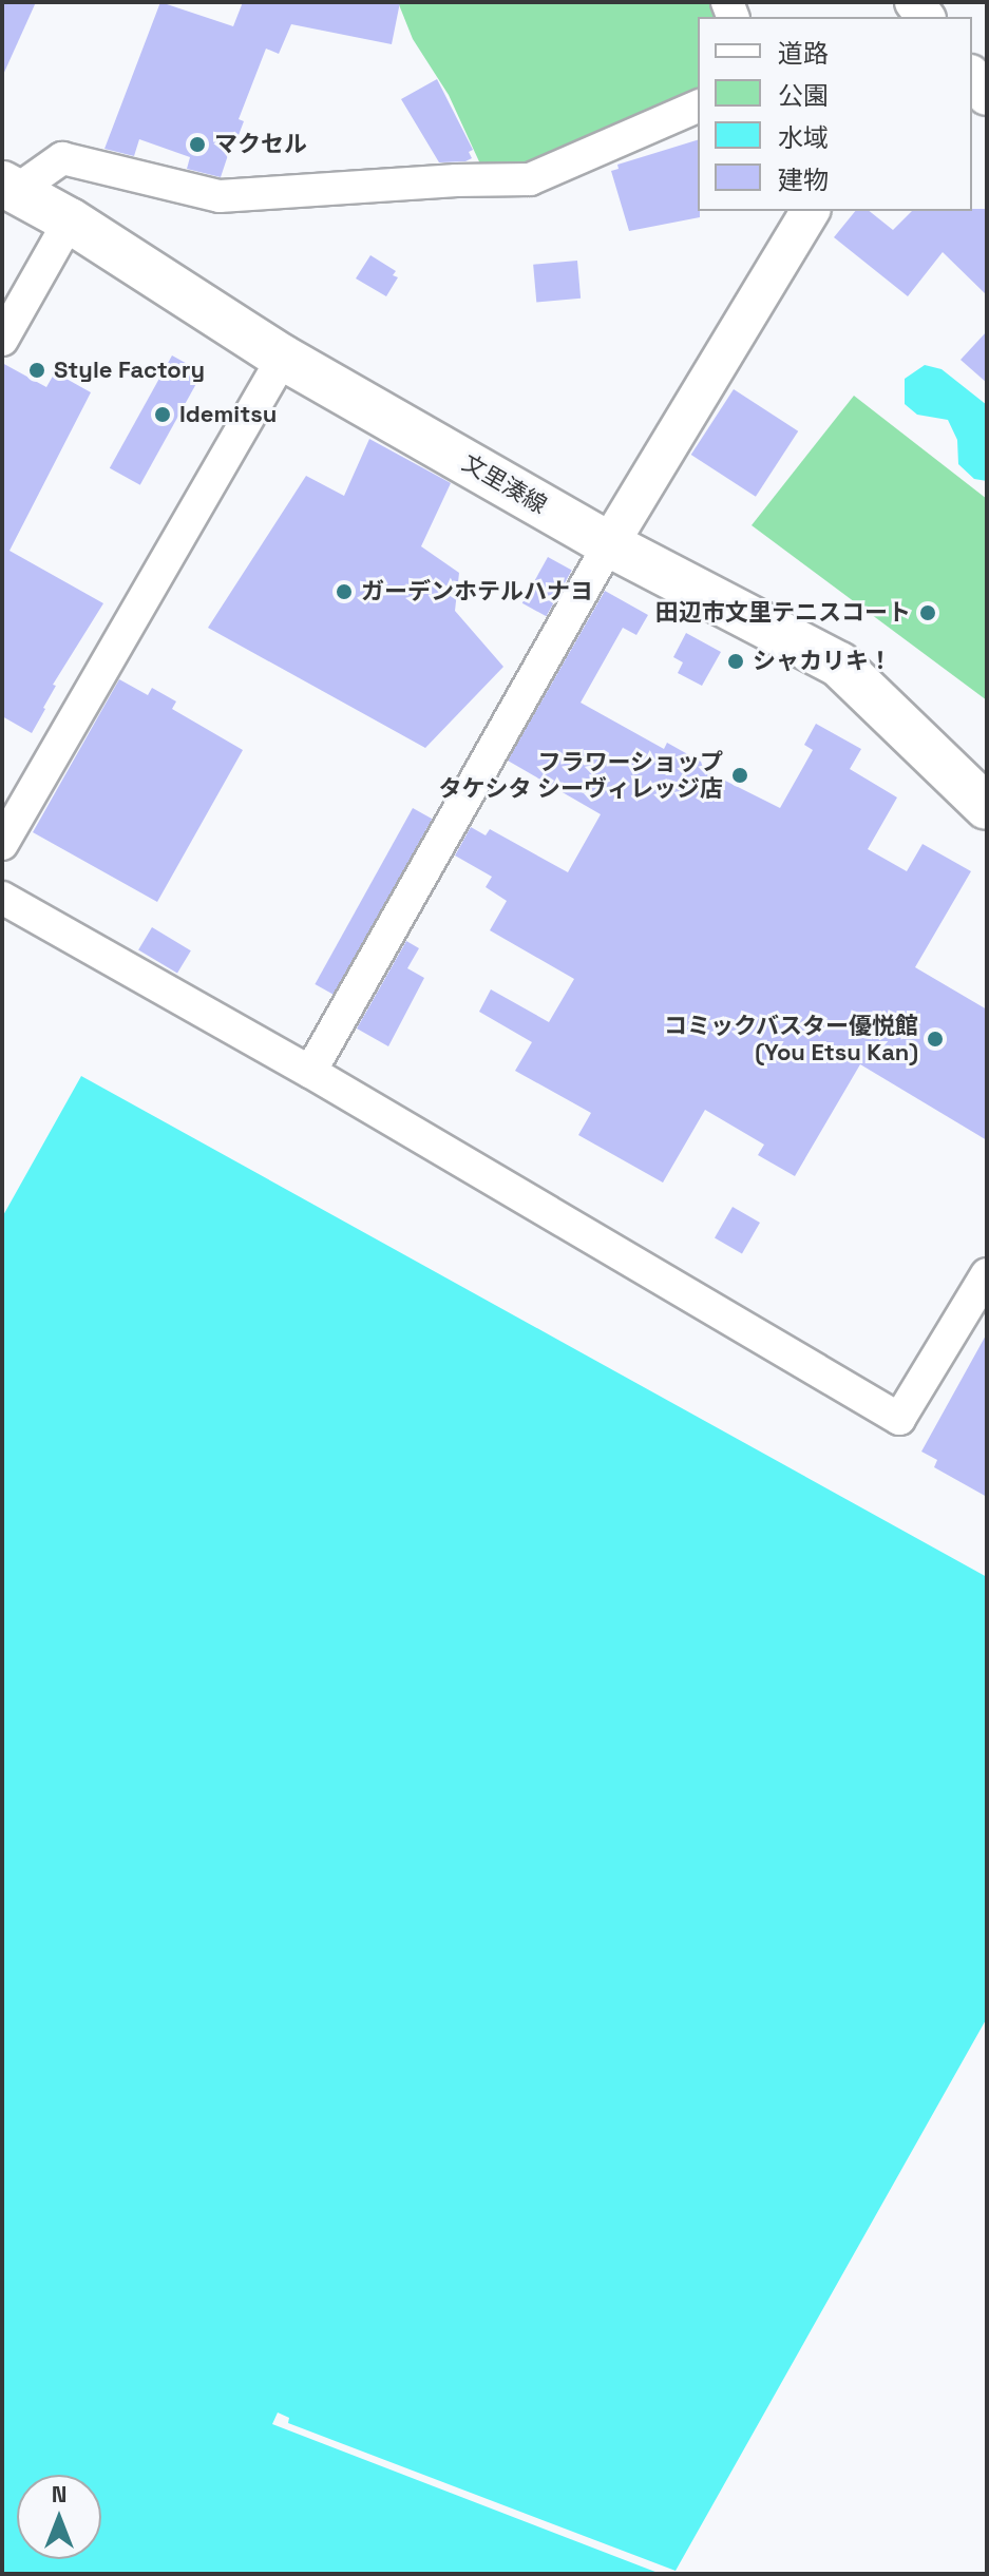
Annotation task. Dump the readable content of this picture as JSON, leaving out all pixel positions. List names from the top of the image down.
{
  "streets": {
    "main road": ["文里湊線"]
  },
  "places": [
    "マクセル",
    "Style Factory",
    "Idemitsu",
    "ガーデンホテルハナヨ",
    "田辺市文里テニスコート",
    "シャカリキ！",
    "フラワーショップ タケシタ シーヴィレッジ店",
    "コミックバスター優悦館 (You Etsu Kan)"
  ],
  "legend": [
    "道路",
    "公園",
    "水域",
    "建物"
  ],
  "north": "top"
}
